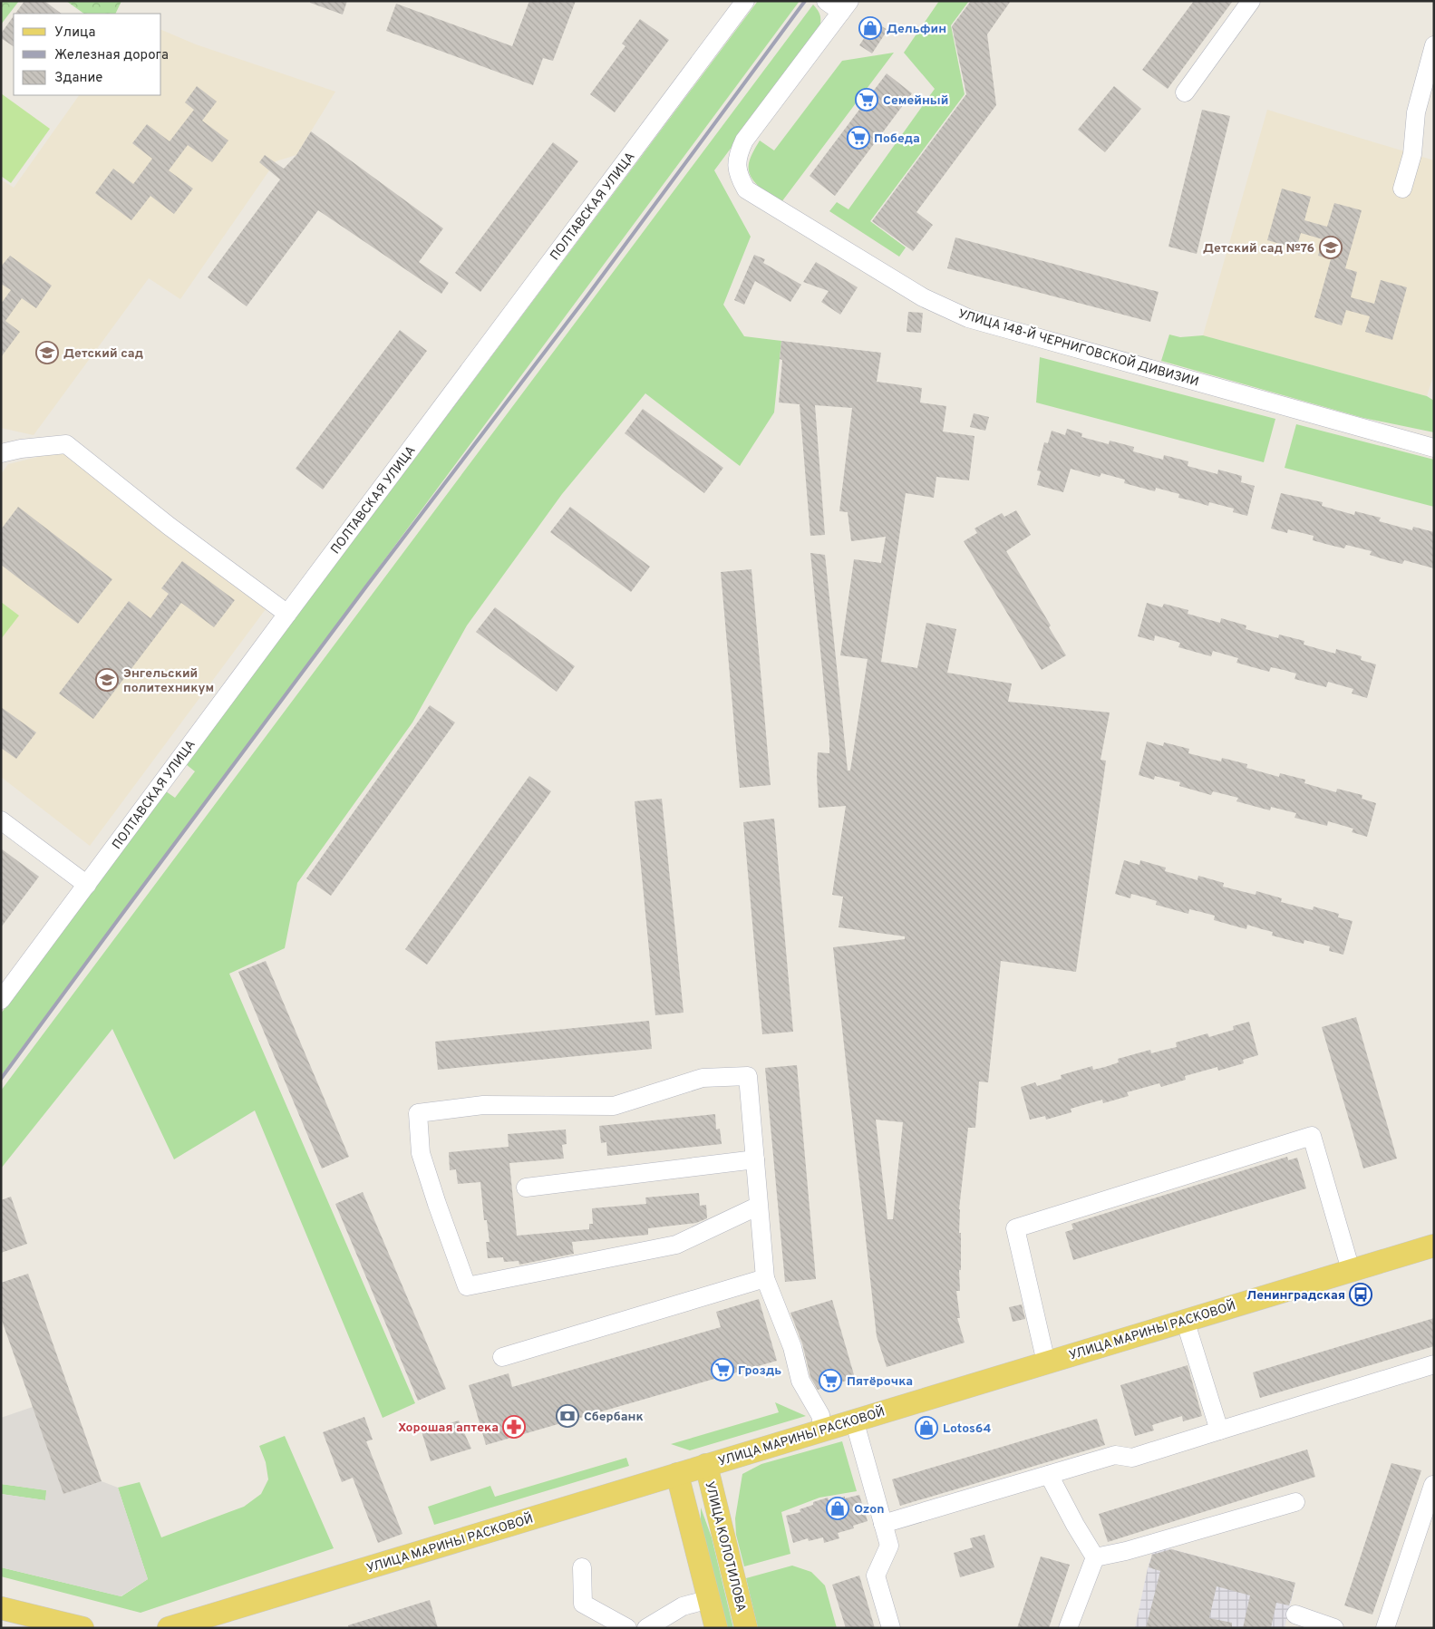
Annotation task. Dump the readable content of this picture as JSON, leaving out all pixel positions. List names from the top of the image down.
{
  "streets": {
    "main road": ["УЛИЦА МАРИНЫ РАСКОВОЙ", "УЛИЦА КОЛОТИЛОВА"],
    "street": ["ПОЛТАВСКАЯ УЛИЦА", "УЛИЦА 148-Й ЧЕРНИГОВСКОЙ ДИВИЗИИ"]
  },
  "crossings": [
    ["УЛИЦА МАРИНЫ РАСКОВОЙ", "УЛИЦА КОЛОТИЛОВА"]
  ],
  "places": {
    "shop": ["Дельфин", "Lotos64", "Ozon"],
    "supermarket": [
      "Семейный",
      "Победа",
      "Гроздь",
      "Пятёрочка"
    ],
    "school or university": ["Детский сад №76", "Детский сад", "Энгельский политехникум"],
    "bus stop": ["Ленинградская"],
    "bank": ["Сбербанк"],
    "pharmacy": ["Хорошая аптека"]
  },
  "legend": ["Улица", "Железная дорога", "Здание"]
}
